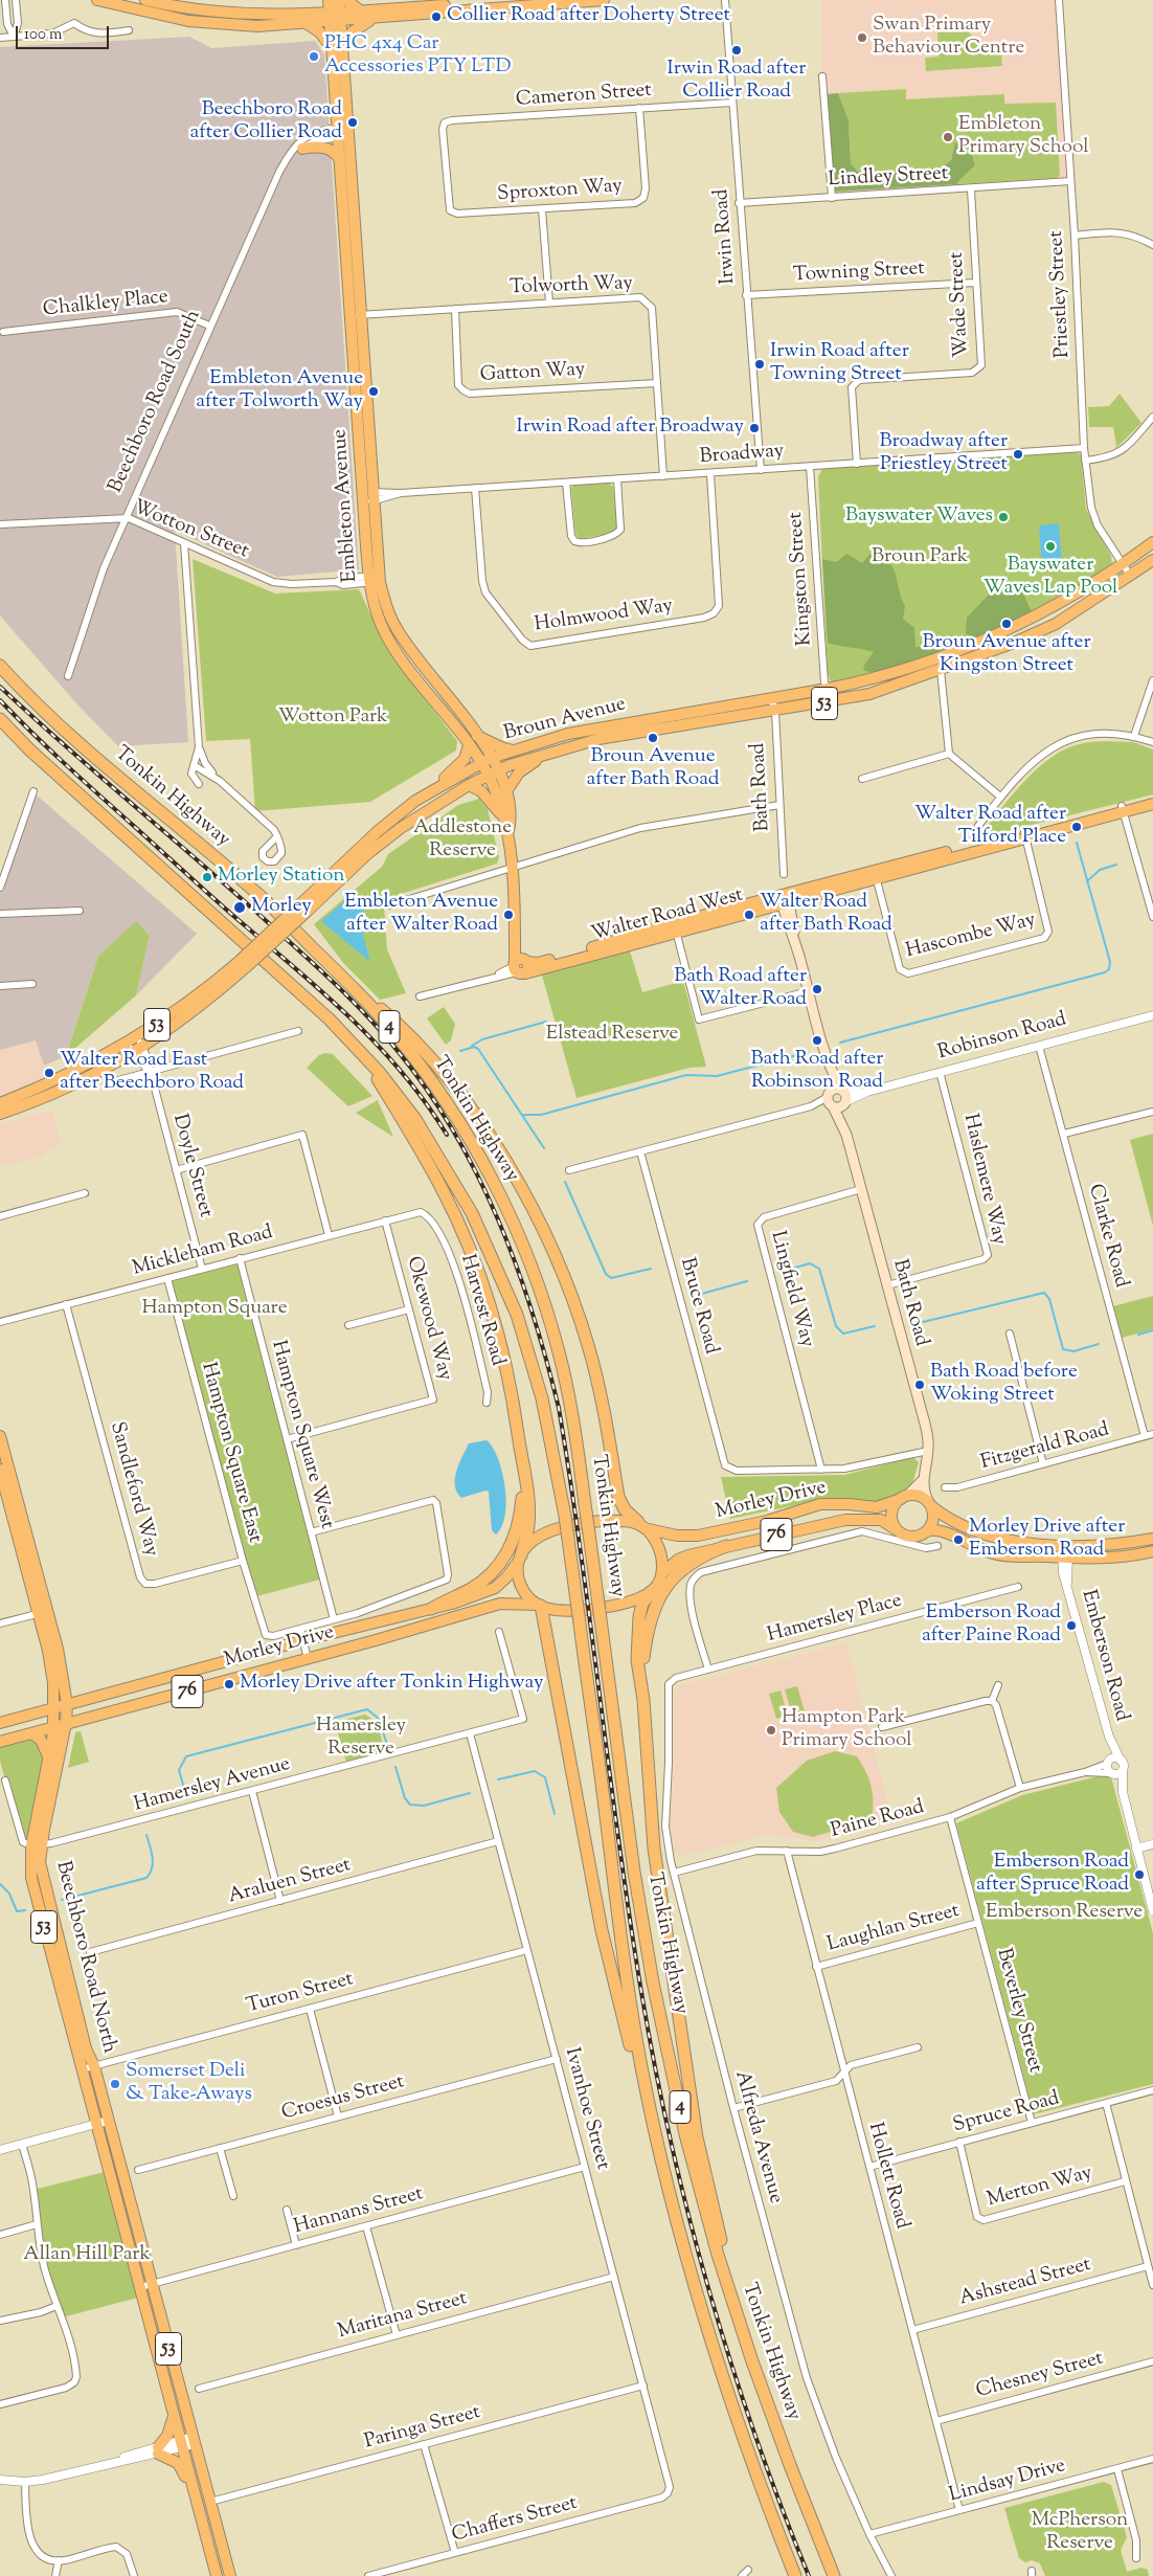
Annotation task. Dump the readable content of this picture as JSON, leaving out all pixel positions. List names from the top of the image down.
{
  "streets": {
    "highway": ["Tonkin Highway", "4"],
    "main road": [
      "Embleton Avenue",
      "53",
      "Broun Avenue",
      "Bath Road",
      "Walter Road West",
      "Robinson Road",
      "Morley Drive",
      "76",
      "Beechboro Road North"
    ],
    "street": [
      "Cameron Street",
      "Lindley Street",
      "Sproxton Way",
      "Irwin Road",
      "Towning Street",
      "Tolworth Way",
      "Priestley Street",
      "Chalkley Place",
      "Wade Street",
      "Gatton Way",
      "Beechboro Road South",
      "Broadway",
      "Wotton Street",
      "Kingston Street",
      "Holmwood Way",
      "Hascombe Way",
      "Doyle Street",
      "Haslemere Way",
      "Clarke Road",
      "Mickleham Road",
      "Lingfield Way",
      "Bruce Road",
      "Harvest Road",
      "Okewood Way",
      "Hampton Square West",
      "Fitzgerald Road",
      "Hampton Square East",
      "Sandleford Way",
      "Hamersley Place",
      "Emberson Road",
      "Hamersley Avenue",
      "Paine Road",
      "Araluen Street",
      "Laughlan Street",
      "Turon Street",
      "Beverley Street",
      "Croesus Street",
      "Ivanhoe Street",
      "Spruce Road",
      "Alfreda Avenue",
      "Hollett Road",
      "Merton Way",
      "Hannans Street",
      "Ashstead Street",
      "Maritana Street",
      "Chesney Street",
      "Paringa Street",
      "Lindsay Drive",
      "Chaffers Street"
    ]
  },
  "crossings": [
    ["Cameron Street", "Sproxton Way"],
    ["Cameron Street", "Irwin Road"],
    ["Lindley Street", "Irwin Road"],
    ["Lindley Street", "Priestley Street"],
    ["Lindley Street", "Wade Street"],
    ["Irwin Road", "Towning Street"],
    ["Irwin Road", "Broadway"],
    ["Towning Street", "Wade Street"],
    ["Tolworth Way", "Gatton Way"],
    ["Tolworth Way", "Broadway"],
    ["Tolworth Way", "Embleton Avenue"],
    ["Priestley Street", "Broadway"],
    ["Priestley Street", "Broun Avenue"],
    ["Chalkley Place", "Beechboro Road South"],
    ["Wade Street", "Broadway"],
    ["Beechboro Road South", "Wotton Street"],
    ["Broadway", "Embleton Avenue"],
    ["Broadway", "Kingston Street"],
    ["Broadway", "Holmwood Way"],
    ["Embleton Avenue", "Wotton Street"],
    ["Embleton Avenue", "Broun Avenue"],
    ["Embleton Avenue", "Walter Road West"],
    ["Kingston Street", "Broun Avenue"],
    ["Broun Avenue", "Bath Road"],
    ["Broun Avenue", "Doyle Street"],
    ["Bath Road", "Walter Road West"],
    ["Bath Road", "Robinson Road"],
    ["Bath Road", "Haslemere Way"],
    ["Bath Road", "Lingfield Way"],
    ["Bath Road", "Morley Drive"],
    ["Walter Road West", "Hascombe Way"],
    ["Robinson Road", "Haslemere Way"],
    ["Robinson Road", "Clarke Road"],
    ["Robinson Road", "Bruce Road"],
    ["Doyle Street", "Mickleham Road"],
    ["Clarke Road", "Fitzgerald Road"],
    ["Mickleham Road", "Harvest Road"],
    ["Mickleham Road", "Okewood Way"],
    ["Mickleham Road", "Hampton Square West"],
    ["Mickleham Road", "Hampton Square East"],
    ["Mickleham Road", "Sandleford Way"],
    ["Lingfield Way", "Bruce Road"],
    ["Okewood Way", "Hampton Square West"],
    ["Hampton Square East", "Sandleford Way"],
    ["Morley Drive", "76"],
    ["Morley Drive", "Beechboro Road North"],
    ["Hamersley Place", "Alfreda Avenue"],
    ["Emberson Road", "Paine Road"],
    ["Hamersley Avenue", "Beechboro Road North"],
    ["Hamersley Avenue", "Ivanhoe Street"],
    ["Paine Road", "Beverley Street"],
    ["Paine Road", "Alfreda Avenue"],
    ["Paine Road", "Hollett Road"],
    ["Araluen Street", "Ivanhoe Street"],
    ["Laughlan Street", "Beverley Street"],
    ["Laughlan Street", "Hollett Road"],
    ["Beechboro Road North", "Turon Street"],
    ["Beechboro Road North", "Hannans Street"],
    ["Beechboro Road North", "Paringa Street"],
    ["Turon Street", "Ivanhoe Street"],
    ["Beverley Street", "Spruce Road"],
    ["Croesus Street", "Ivanhoe Street"],
    ["Ivanhoe Street", "Hannans Street"],
    ["Ivanhoe Street", "Maritana Street"],
    ["Ivanhoe Street", "Paringa Street"],
    ["Ivanhoe Street", "Chaffers Street"],
    ["Spruce Road", "Hollett Road"],
    ["Spruce Road", "Merton Way"],
    ["Alfreda Avenue", "Lindsay Drive"],
    ["Hollett Road", "Ashstead Street"],
    ["Hollett Road", "Chesney Street"],
    ["Hollett Road", "Lindsay Drive"]
  ],
  "parks": [
    "Broun Park",
    "Wotton Park",
    "Addlestone Reserve",
    "Elstead Reserve",
    "Hampton Square",
    "Hamersley Reserve",
    "Emberson Reserve",
    "Allan Hill Park",
    "McPherson Reserve"
  ],
  "places": [
    "Collier Road after Doherty Street",
    "Swan Primary Behaviour Centre",
    "Irwin Road after Collier Road",
    "PHC 4x4 Car Accessories PTY LTD",
    "Beechboro Road after Collier Road",
    "Embleton Primary School",
    "Irwin Road after Towning Street",
    "Embleton Avenue after Tolworth Way",
    "Irwin Road after Broadway",
    "Broadway after Priestley Street",
    "Bayswater Waves",
    "Bayswater Waves Lap Pool",
    "Broun Avenue after Kingston Street",
    "Broun Avenue after Bath Road",
    "Walter Road after Tilford Place",
    "Morley Station",
    "Morley",
    "Embleton Avenue after Walter Road",
    "Walter Road after Bath Road",
    "Bath Road after Walter Road",
    "Bath Road after Robinson Road",
    "Walter Road East after Beechboro Road",
    "Bath Road before Woking Street",
    "Morley Drive after Emberson Road",
    "Emberson Road after Paine Road",
    "Morley Drive after Tonkin Highway",
    "Hampton Park Primary School",
    "Emberson Road after Spruce Road",
    "Somerset Deli & Take-Aways"
  ],
  "scale_bar": "100 m"
}
